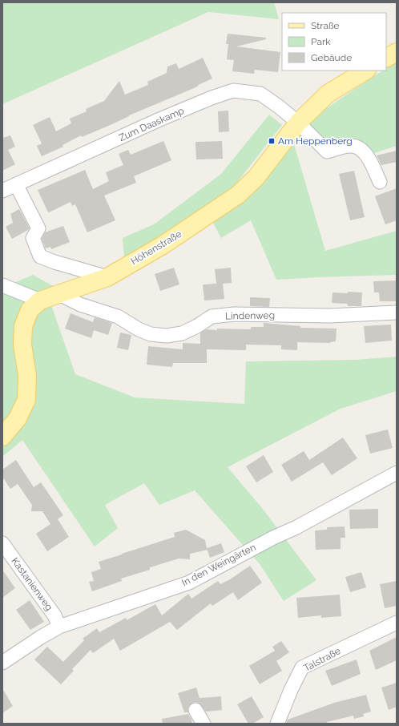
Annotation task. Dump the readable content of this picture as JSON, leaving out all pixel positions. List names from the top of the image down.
{
  "streets": {
    "main road": ["Höhenstraße"],
    "street": [
      "Zum Daaskamp",
      "Lindenweg",
      "In den Weingärten",
      "Kastanienweg",
      "Talstraße"
    ]
  },
  "crossings": [
    ["Zum Daaskamp", "Höhenstraße"],
    ["Höhenstraße", "Lindenweg"],
    ["In den Weingärten", "Kastanienweg"]
  ],
  "places": {
    "transit": ["Am Heppenberg"]
  },
  "legend": ["Straße", "Park", "Gebäude"]
}
